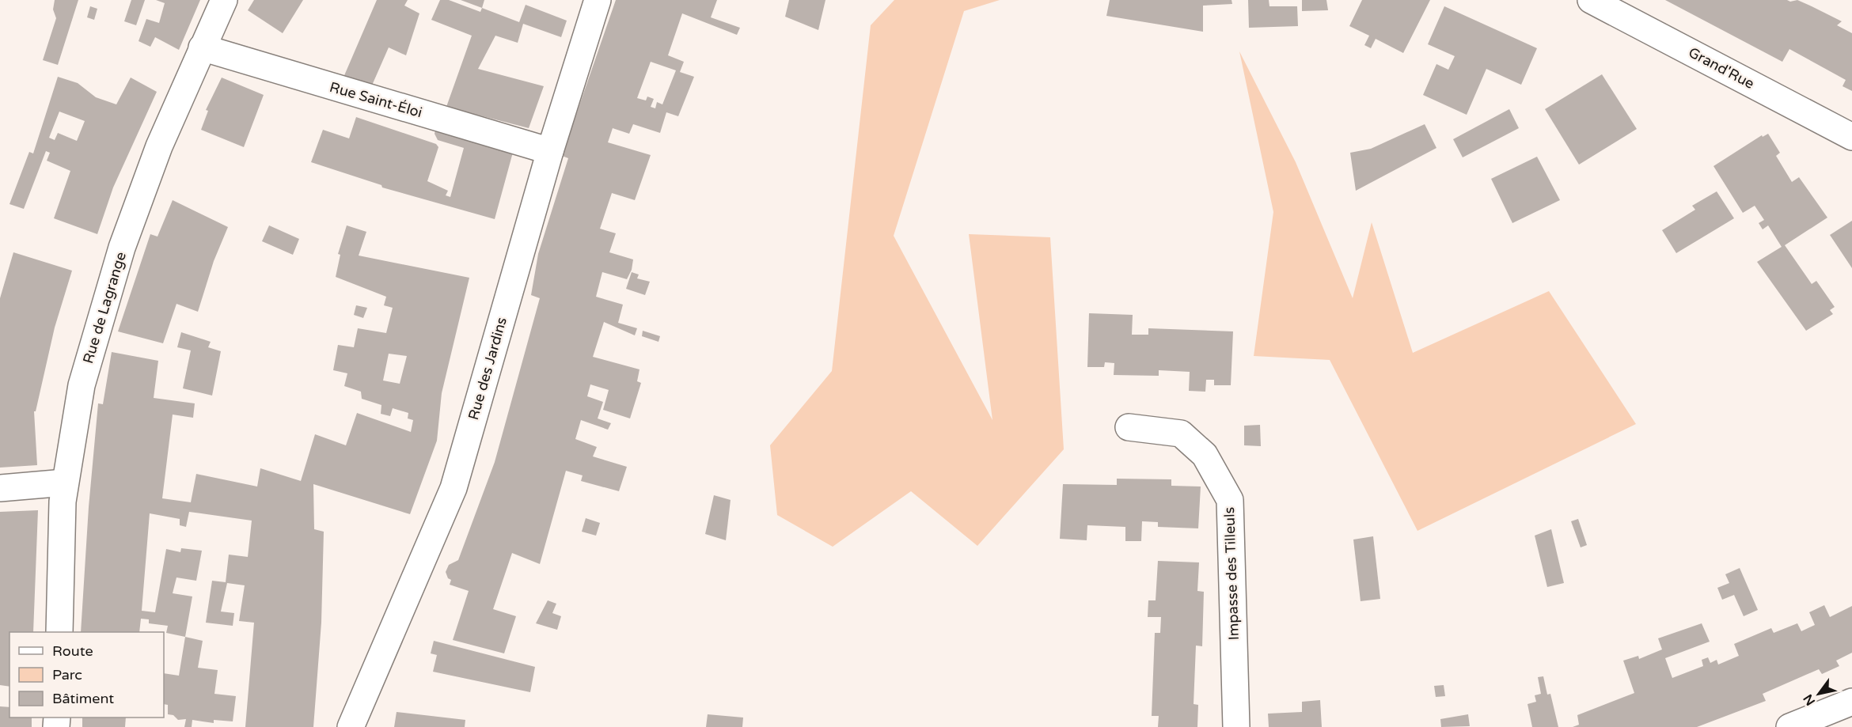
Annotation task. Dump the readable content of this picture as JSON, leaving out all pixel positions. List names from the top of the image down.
{
  "streets": {
    "street": [
      "Grand'Rue",
      "Rue Saint-Éloi",
      "Rue de Lagrange",
      "Rue des Jardins",
      "Impasse des Tilleuls"
    ]
  },
  "crossings": [
    ["Rue Saint-Éloi", "Rue de Lagrange"],
    ["Rue Saint-Éloi", "Rue des Jardins"]
  ],
  "legend": ["Route", "Parc", "Bâtiment"],
  "north": "bottom left"
}
